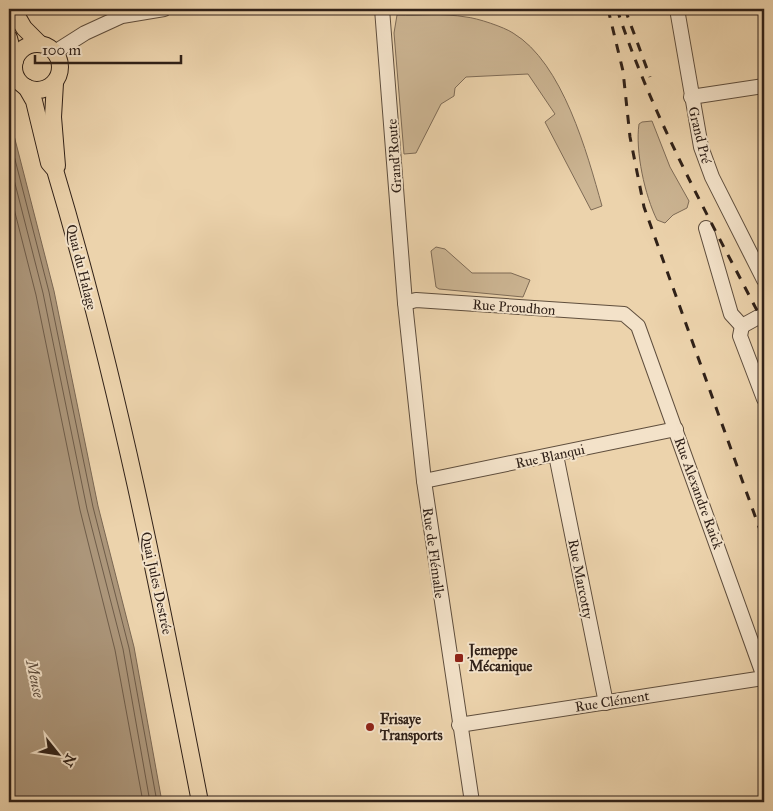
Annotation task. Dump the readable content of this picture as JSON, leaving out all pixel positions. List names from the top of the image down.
{
  "streets": {
    "main road": ["Quai du Halage", "Quai Jules Destrée"],
    "street": [
      "Grand Pré",
      "Grand'Route",
      "Rue Proudhon",
      "Rue Blanqui",
      "Rue Alexandre Raick",
      "Rue de Flémalle",
      "Rue Marcotty",
      "Rue Clément"
    ]
  },
  "crossings": [
    ["Grand'Route", "Rue Proudhon"],
    ["Grand'Route", "Rue de Flémalle"],
    ["Quai du Halage", "Quai Jules Destrée"],
    ["Rue Proudhon", "Rue Alexandre Raick"],
    ["Rue Proudhon", "Rue de Flémalle"],
    ["Rue Blanqui", "Rue Alexandre Raick"],
    ["Rue Blanqui", "Rue de Flémalle"],
    ["Rue Blanqui", "Rue Marcotty"],
    ["Rue Alexandre Raick", "Rue Clément"],
    ["Rue de Flémalle", "Rue Clément"],
    ["Rue Marcotty", "Rue Clément"]
  ],
  "water": ["Meuse"],
  "places": {
    "transit": ["Jemeppe Mécanique"],
    "other": ["Frisaye Transports"]
  },
  "scale_bar": "100 m",
  "north": "bottom right"
}
